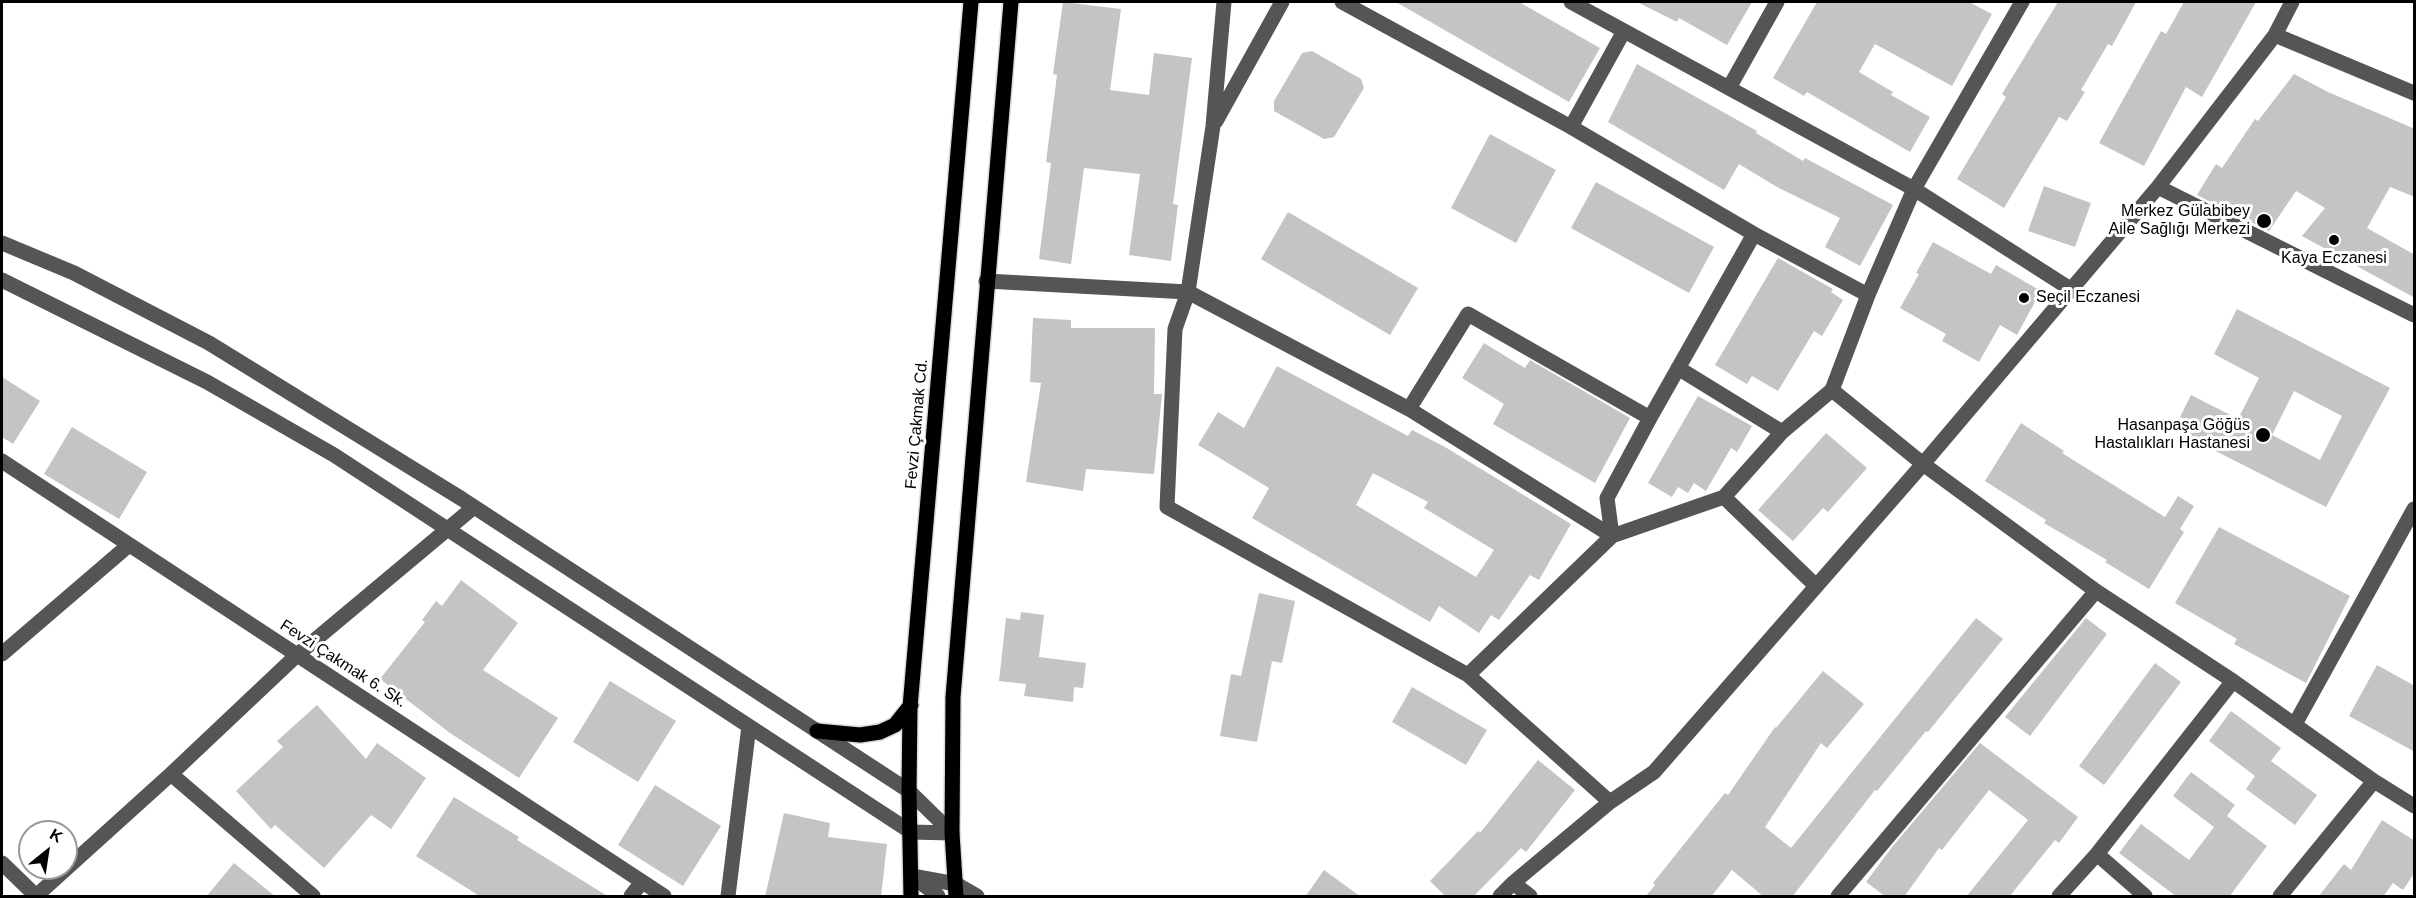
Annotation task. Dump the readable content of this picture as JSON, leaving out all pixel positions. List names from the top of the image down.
{
  "streets": {
    "main road": ["Fevzi Çakmak Cd."],
    "street": ["Fevzi Çakmak 6. Sk."]
  },
  "places": [
    "Merkez Gülabibey Aile Sağlığı Merkezi",
    "Kaya Eczanesi",
    "Seçil Eczanesi",
    "Hasanpaşa Göğüs Hastalıkları Hastanesi"
  ],
  "north": "top right"
}
